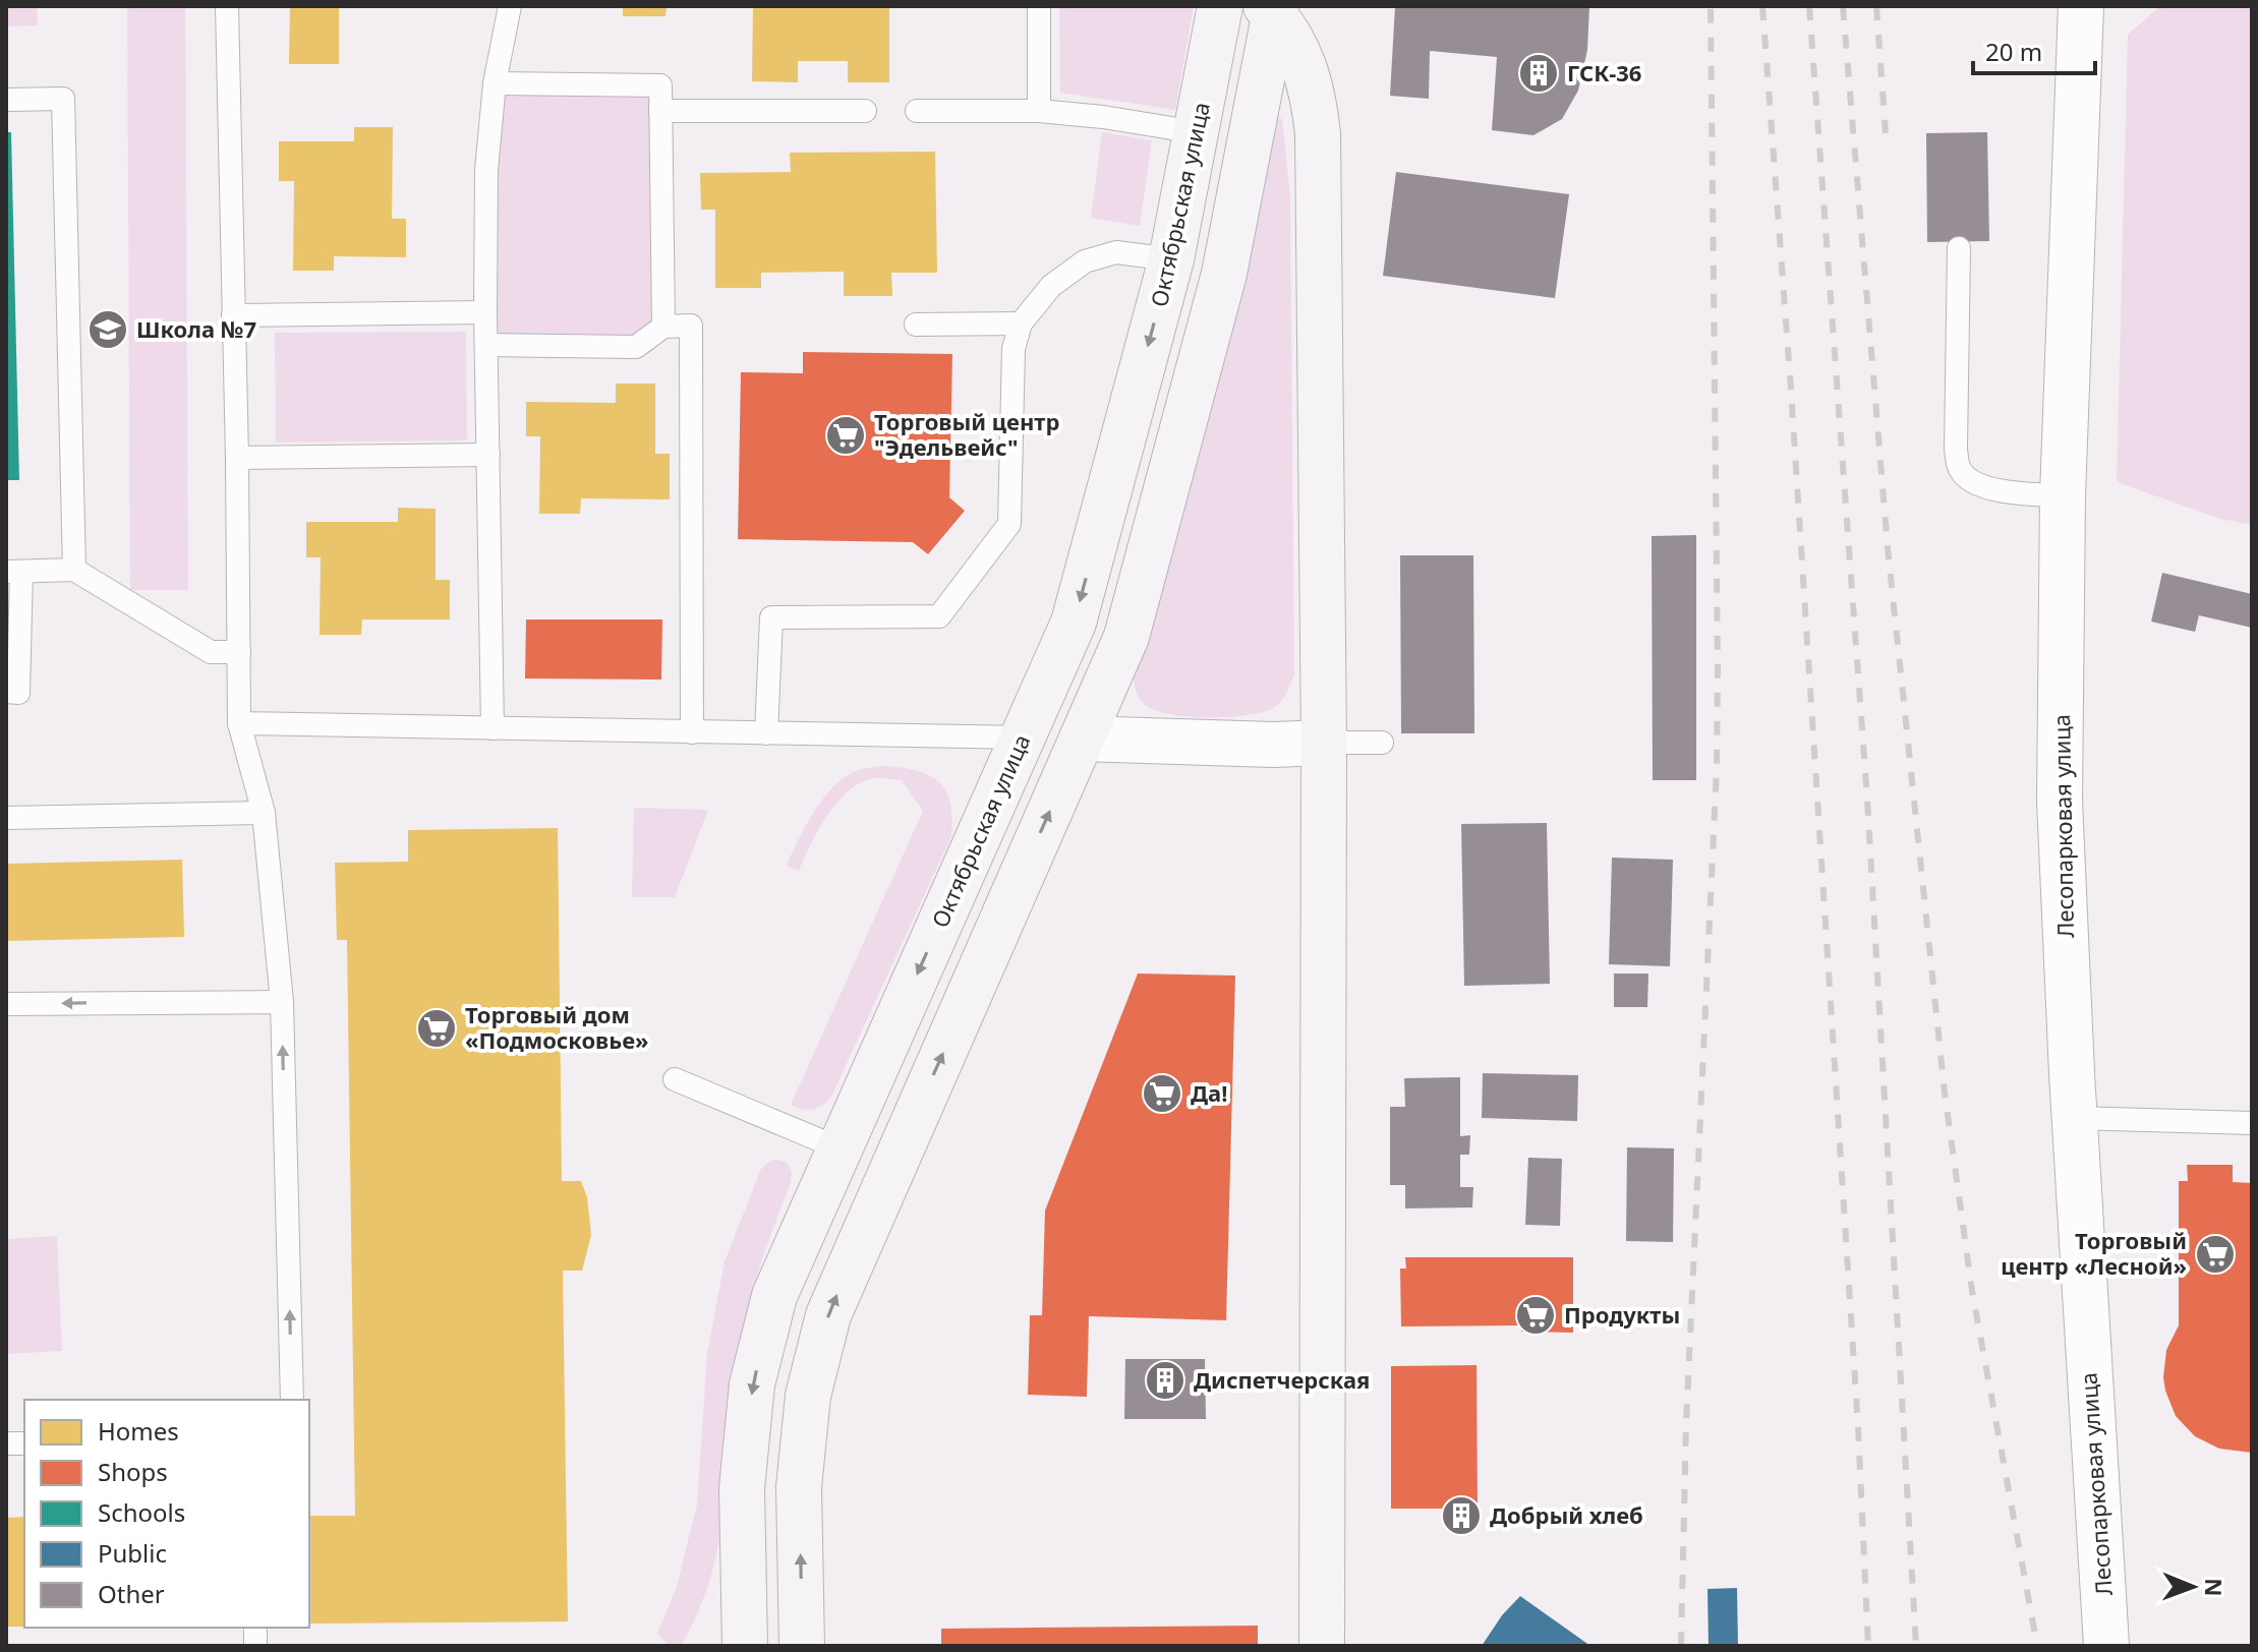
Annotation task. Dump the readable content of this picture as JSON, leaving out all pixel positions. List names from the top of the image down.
{
  "streets": {
    "main road": ["Октябрьская улица"],
    "street": ["Лесопарковая улица"]
  },
  "places": {
    "building": ["ГСК-36", "Диспетчерская", "Добрый хлеб"],
    "school or university": ["Школа №7"],
    "supermarket": [
      "Торговый центр \"Эдельвейс\"",
      "Торговый дом «Подмосковье»",
      "Да!",
      "Торговый центр «Лесной»",
      "Продукты"
    ]
  },
  "legend": [
    "Homes",
    "Shops",
    "Schools",
    "Public",
    "Other"
  ],
  "scale_bar": "20 m",
  "north": "right"
}
